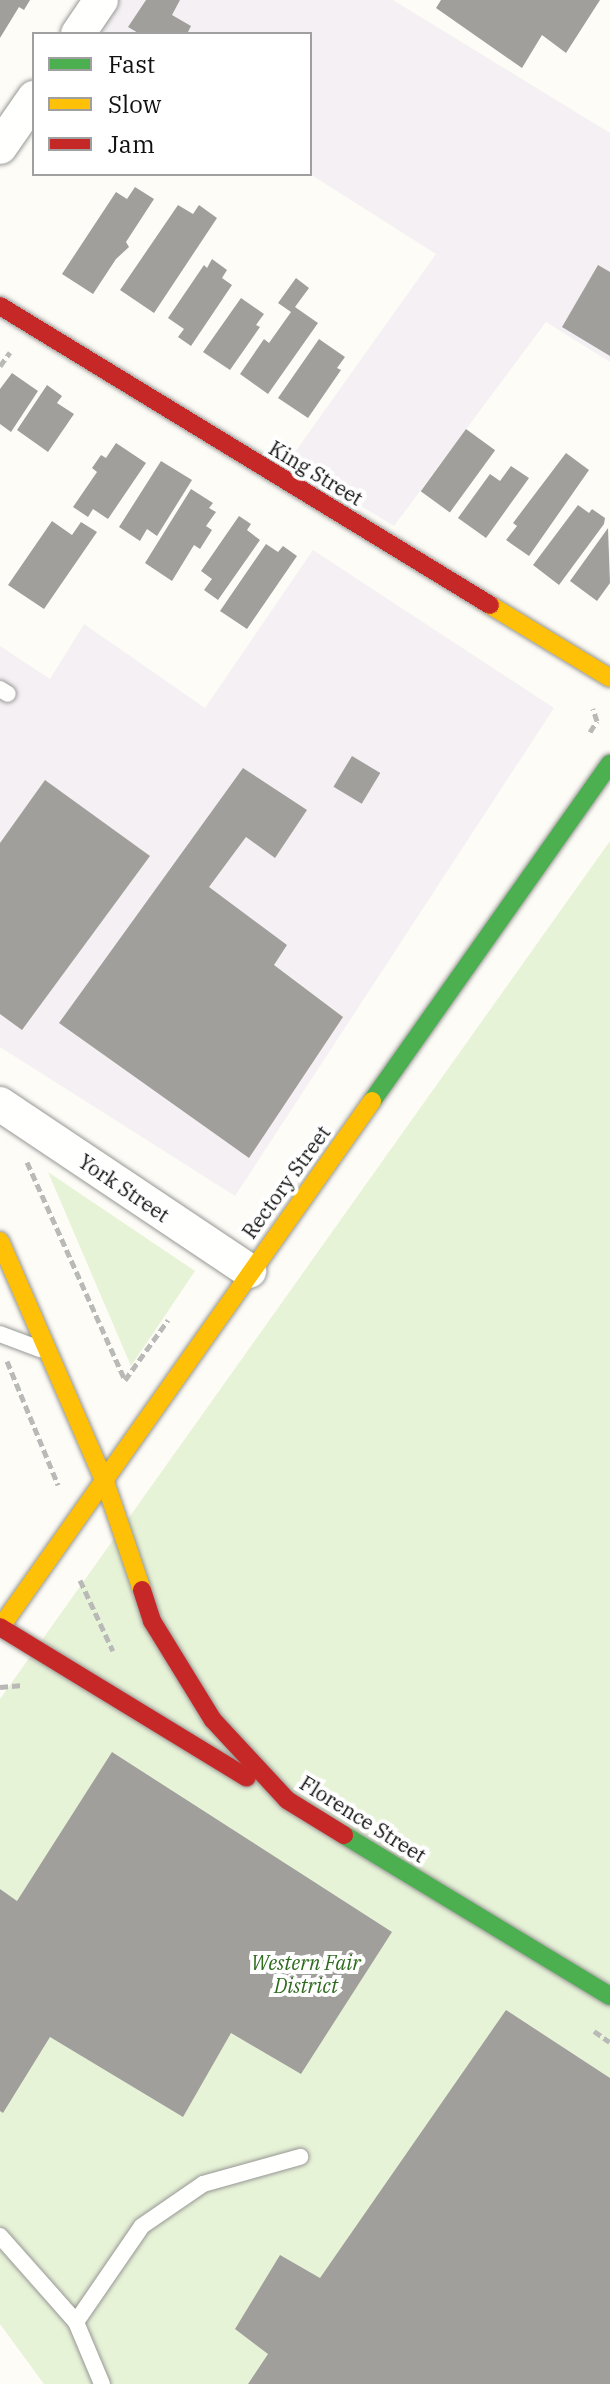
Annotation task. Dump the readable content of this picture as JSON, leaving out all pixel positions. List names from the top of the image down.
{
  "streets": {
    "street": [
      "King Street",
      "Rectory Street",
      "York Street",
      "Florence Street"
    ]
  },
  "crossings": [
    ["Rectory Street", "York Street"],
    ["Rectory Street", "Florence Street"]
  ],
  "parks": ["Western Fair District"],
  "legend": ["Fast", "Slow", "Jam"]
}
